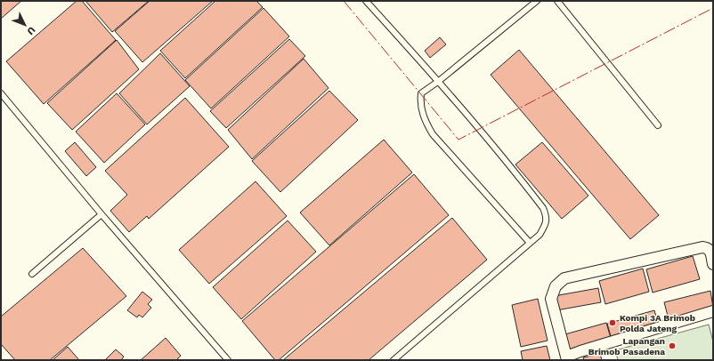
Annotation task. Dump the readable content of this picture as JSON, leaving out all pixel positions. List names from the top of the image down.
{
  "places": ["Kompi 3A Brimob Polda Jateng", "Lapangan Brimob Pasadena"],
  "north": "bottom right"
}
